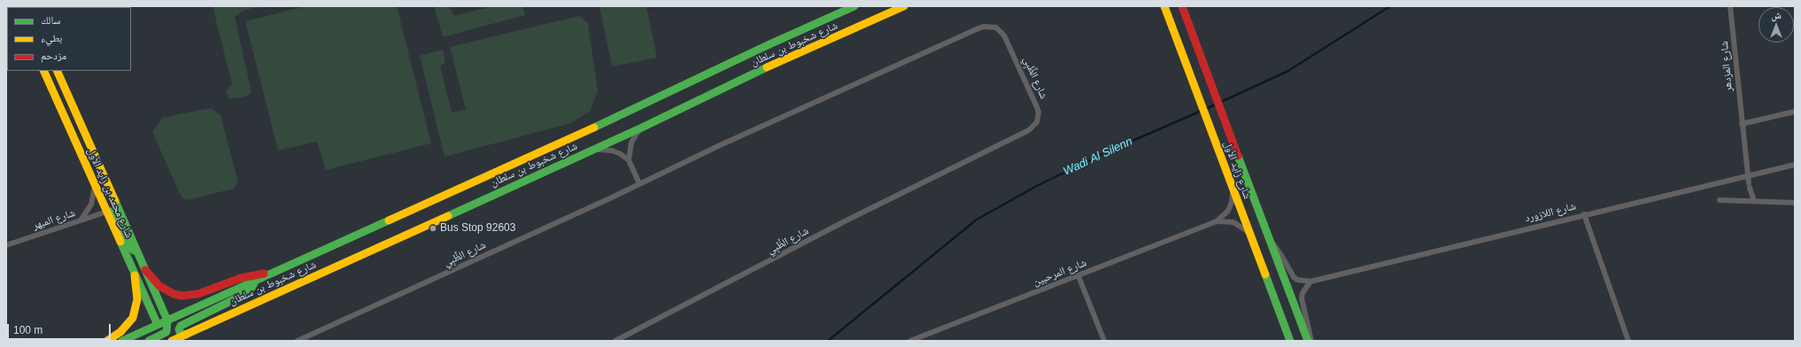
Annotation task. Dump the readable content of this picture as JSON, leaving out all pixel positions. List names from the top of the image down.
{
  "streets": {
    "main road": ["شارع شخبوط بن سلطان", "شارع زايد الأول", "شارع محمد بن زايد الأول"],
    "street": [
      "شارع المزدهر",
      "شارع الظَّبِي",
      "شارع اللازورد",
      "شارع المبهر",
      "شارع المرحبين"
    ]
  },
  "crossings": [
    ["شارع شخبوط بن سلطان", "شارع محمد بن زايد الأول"],
    ["شارع المزدهر", "شارع اللازورد"],
    ["شارع زايد الأول", "شارع اللازورد"],
    ["شارع زايد الأول", "شارع المرحبين"],
    ["شارع محمد بن زايد الأول", "شارع المبهر"]
  ],
  "water": ["Wadi Al Silenn"],
  "places": ["Bus Stop 92603"],
  "legend": ["سالك", "بطيء", "مزدحم"],
  "scale_bar": "100 m",
  "north": "top"
}
